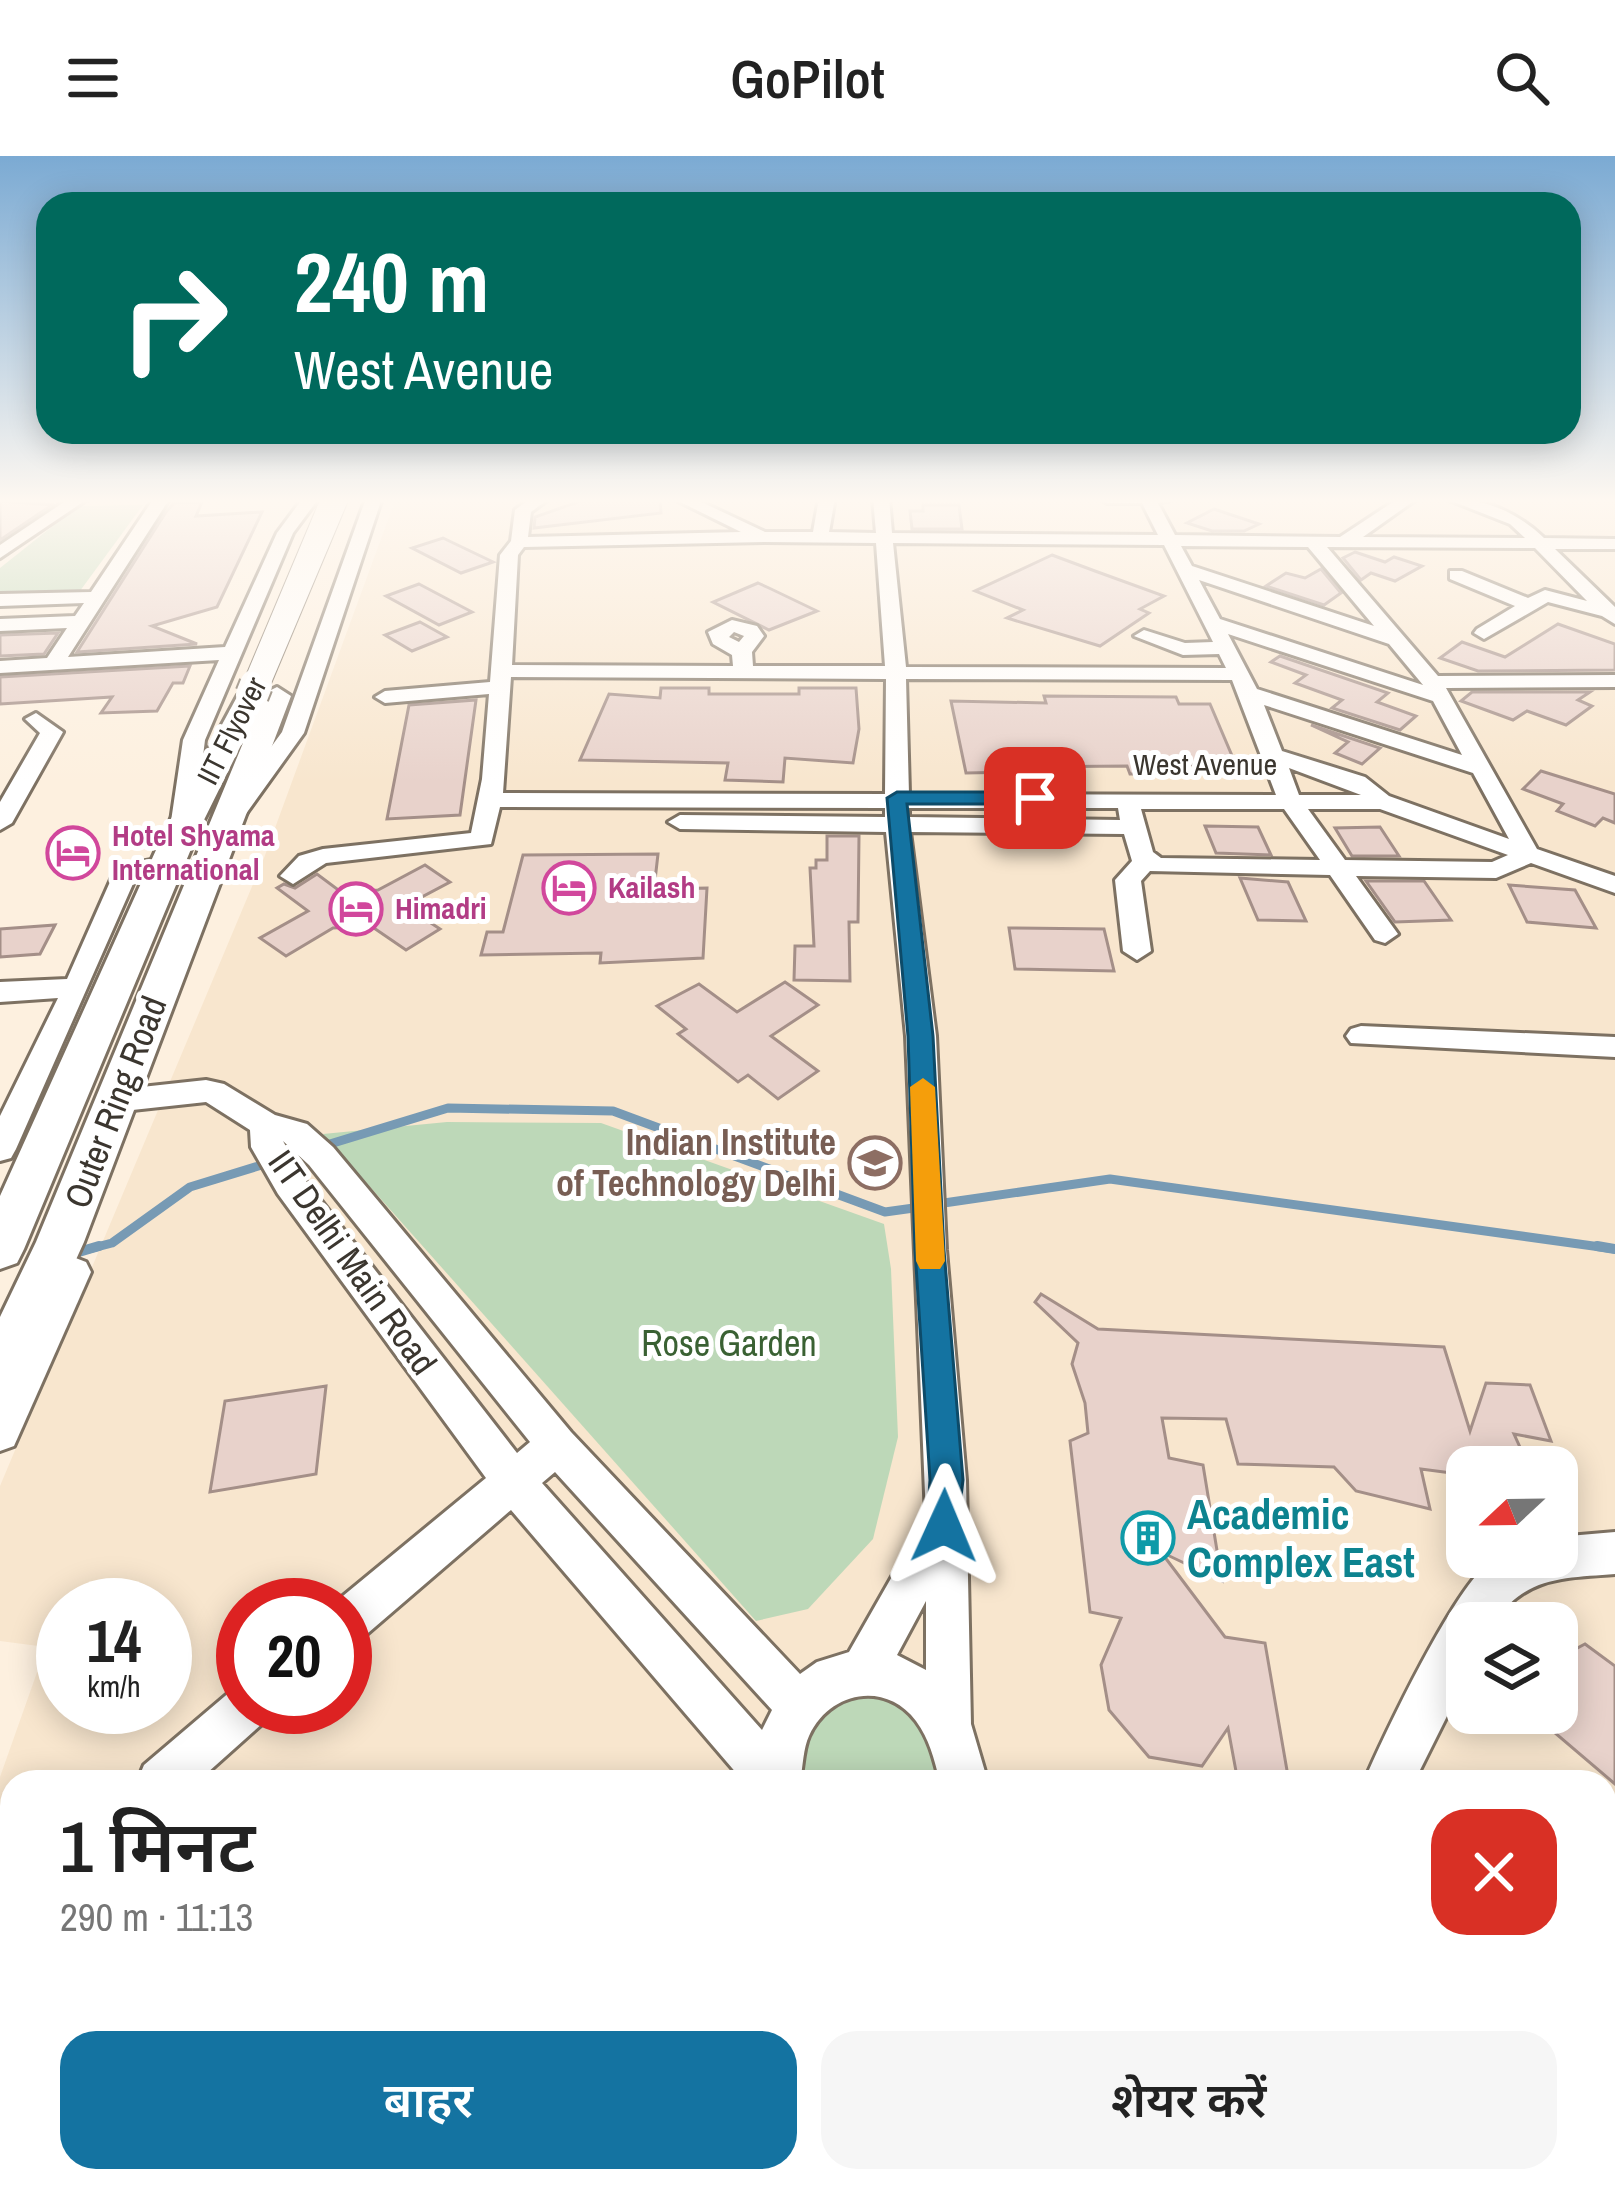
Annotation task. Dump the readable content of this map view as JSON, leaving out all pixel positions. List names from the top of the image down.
{
  "streets": {
    "main road": ["IIT Flyover", "Outer Ring Road"],
    "street": ["West Avenue", "IIT Delhi Main Road"]
  },
  "crossings": [
    ["IIT Flyover", "Outer Ring Road"],
    ["Outer Ring Road", "IIT Delhi Main Road"]
  ],
  "parks": ["Rose Garden"],
  "places": {
    "hotel": ["Hotel Shyama International", "Kailash", "Himadri"],
    "school or university": ["Indian Institute of Technology Delhi"],
    "building": ["Academic Complex East"]
  },
  "north": "left",
  "page": {
    "header": "GoPilot",
    "turn": ["240 m", "West Avenue"],
    "speed": "14 km/h",
    "limit": "20",
    "heading": ["1 मिनट", "290 m · 11:13"],
    "buttons": ["बाहर", "शेयर करें"]
  }
}
